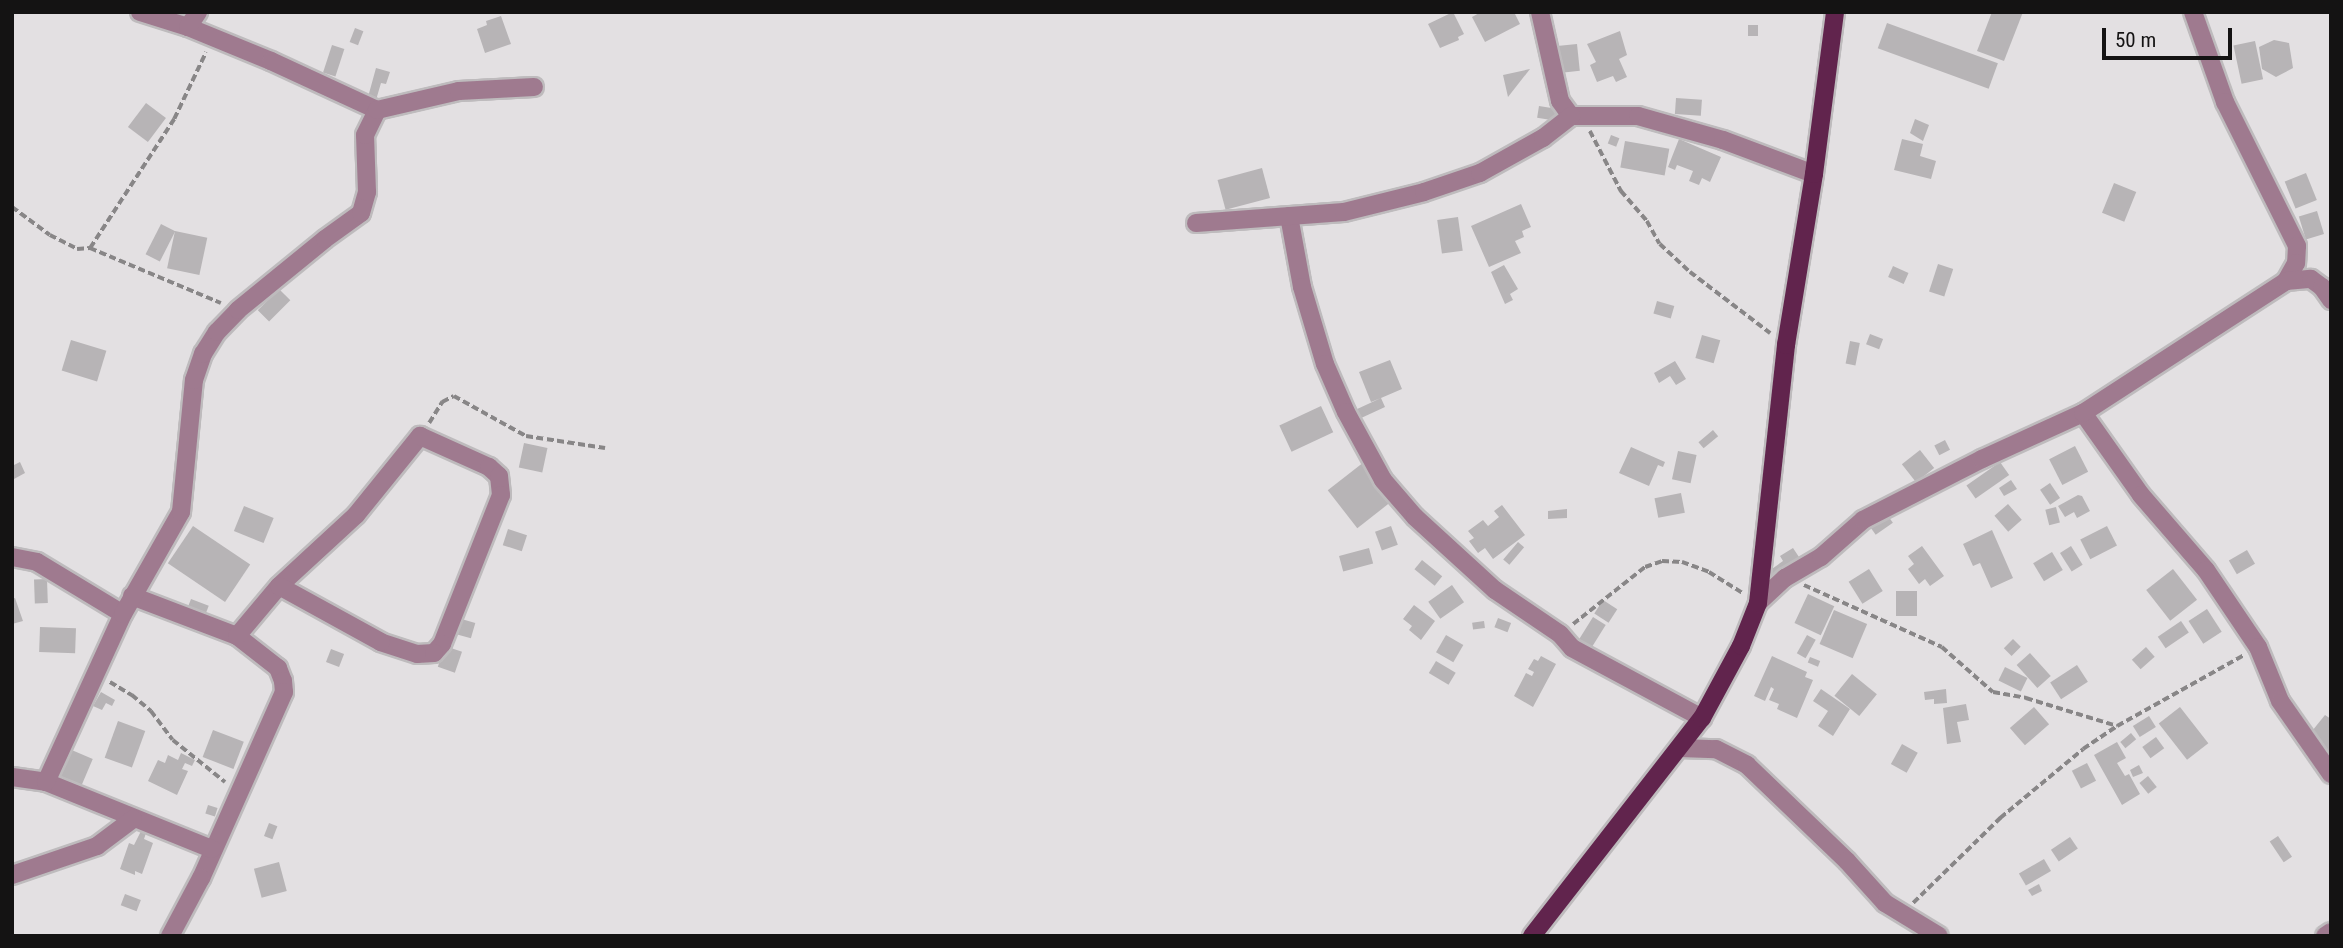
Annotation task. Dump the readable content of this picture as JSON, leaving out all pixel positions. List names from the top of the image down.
{
  "scale_bar": "50 m"
}
